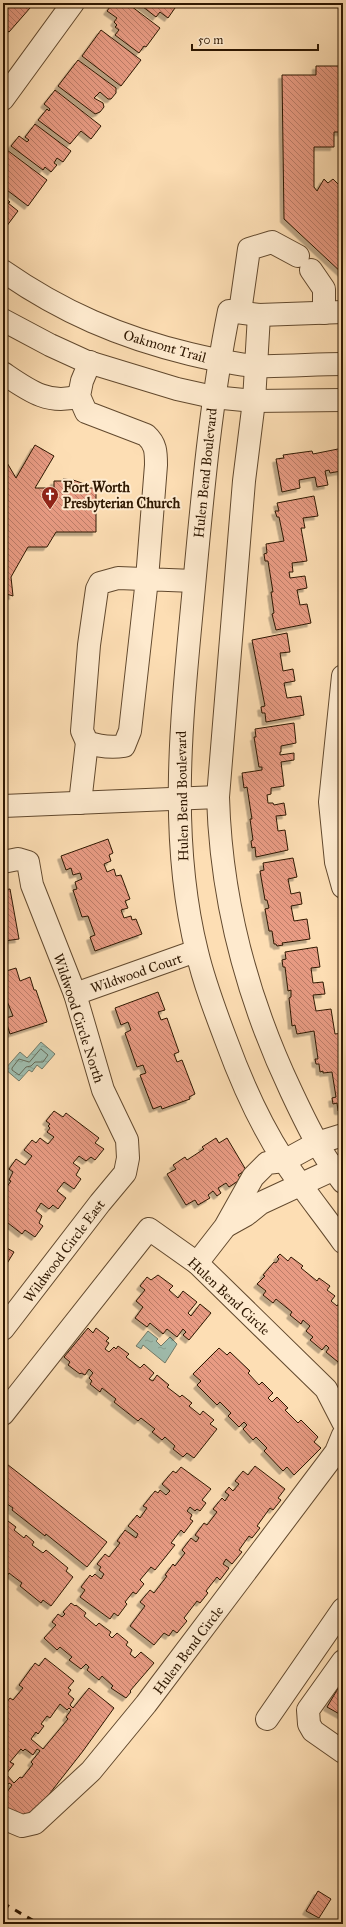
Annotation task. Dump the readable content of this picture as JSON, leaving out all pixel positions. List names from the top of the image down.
{
  "streets": {
    "street": [
      "Oakmont Trail",
      "Hulen Bend Boulevard",
      "Wildwood Court",
      "Wildwood Circle North",
      "Wildwood Circle East",
      "Hulen Bend Circle"
    ]
  },
  "crossings": [
    ["Oakmont Trail", "Hulen Bend Boulevard"],
    ["Hulen Bend Boulevard", "Wildwood Court"],
    ["Wildwood Court", "Wildwood Circle North"],
    ["Wildwood Circle North", "Wildwood Circle East"]
  ],
  "places": {
    "church": ["Fort Worth Presbyterian Church"]
  },
  "scale_bar": "50 m"
}
